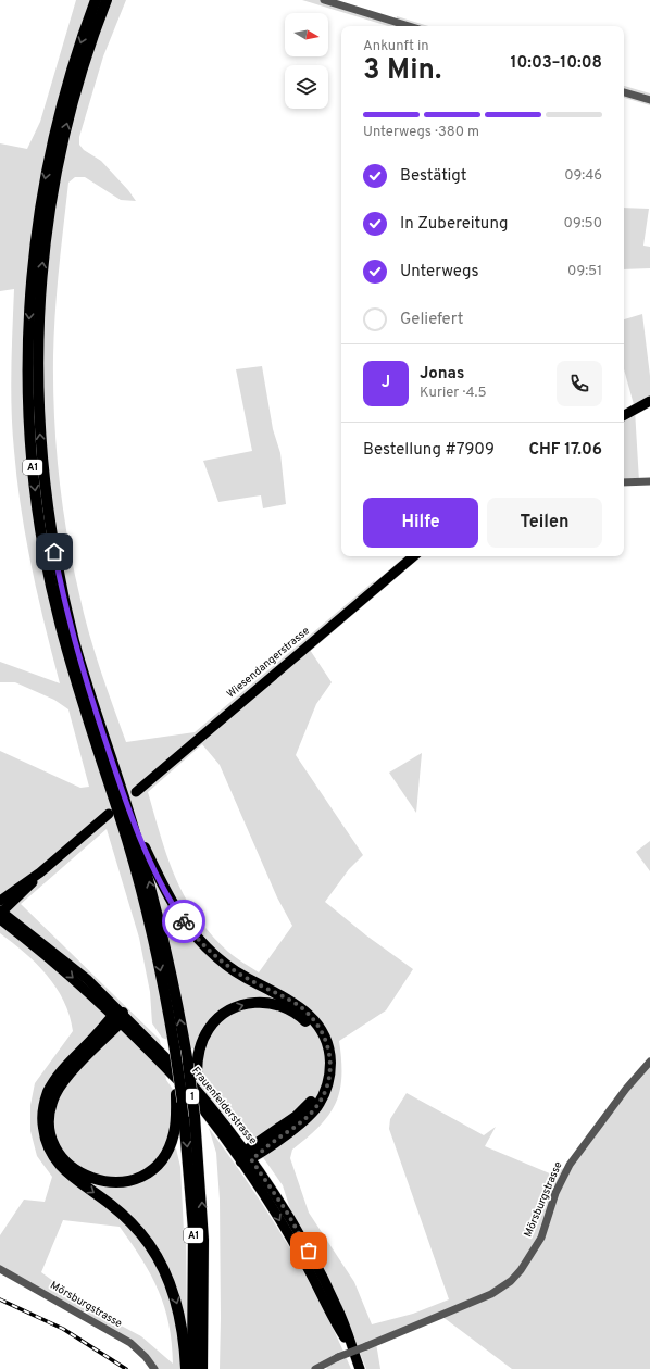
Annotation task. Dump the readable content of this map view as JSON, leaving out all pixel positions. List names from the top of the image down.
{
  "streets": {
    "highway": ["A1"],
    "main road": ["Wiesendangerstrasse", "1", "Frauenfelderstrasse"],
    "street": ["Mörsburgstrasse"]
  },
  "north": "right",
  "page": {
    "heading": ["3 Min.", "Ankunft in", "10:03–10:08"],
    "panel": [
      "Jonas",
      "Kurier · 4.5",
      "Bestellung #7909",
      "CHF 17.06"
    ],
    "bar": "Unterwegs · 380 m",
    "list": [
      ["Bestätigt", "09:46"],
      ["In Zubereitung", "09:50"],
      ["Unterwegs", "09:51"],
      "Geliefert"
    ],
    "round": "J",
    "buttons": ["Hilfe", "Teilen"]
  }
}
